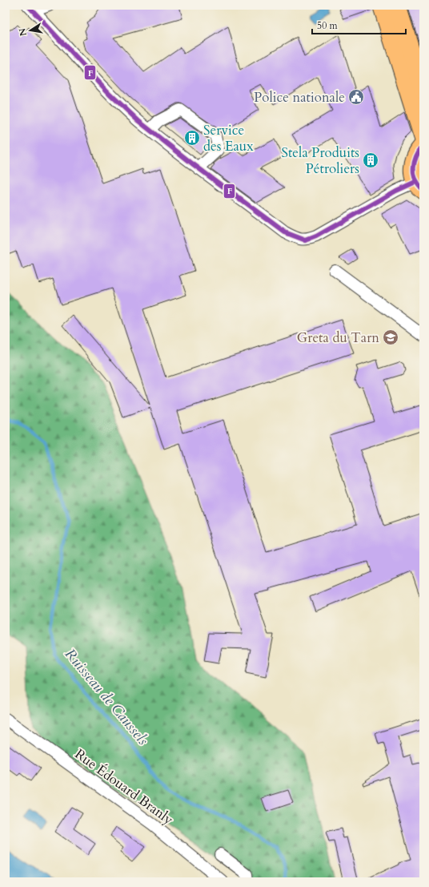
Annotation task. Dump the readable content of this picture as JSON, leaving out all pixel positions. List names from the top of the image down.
{
  "streets": {
    "street": ["Rue Édouard Branly"]
  },
  "water": ["Ruisseau de Caussels"],
  "places": {
    "public building": ["Police nationale"],
    "building": ["Service des Eaux", "Stela Produits Pétroliers"],
    "school or university": ["Greta du Tarn"]
  },
  "lines": ["transit line F"],
  "scale_bar": "50 m",
  "north": "left"
}
